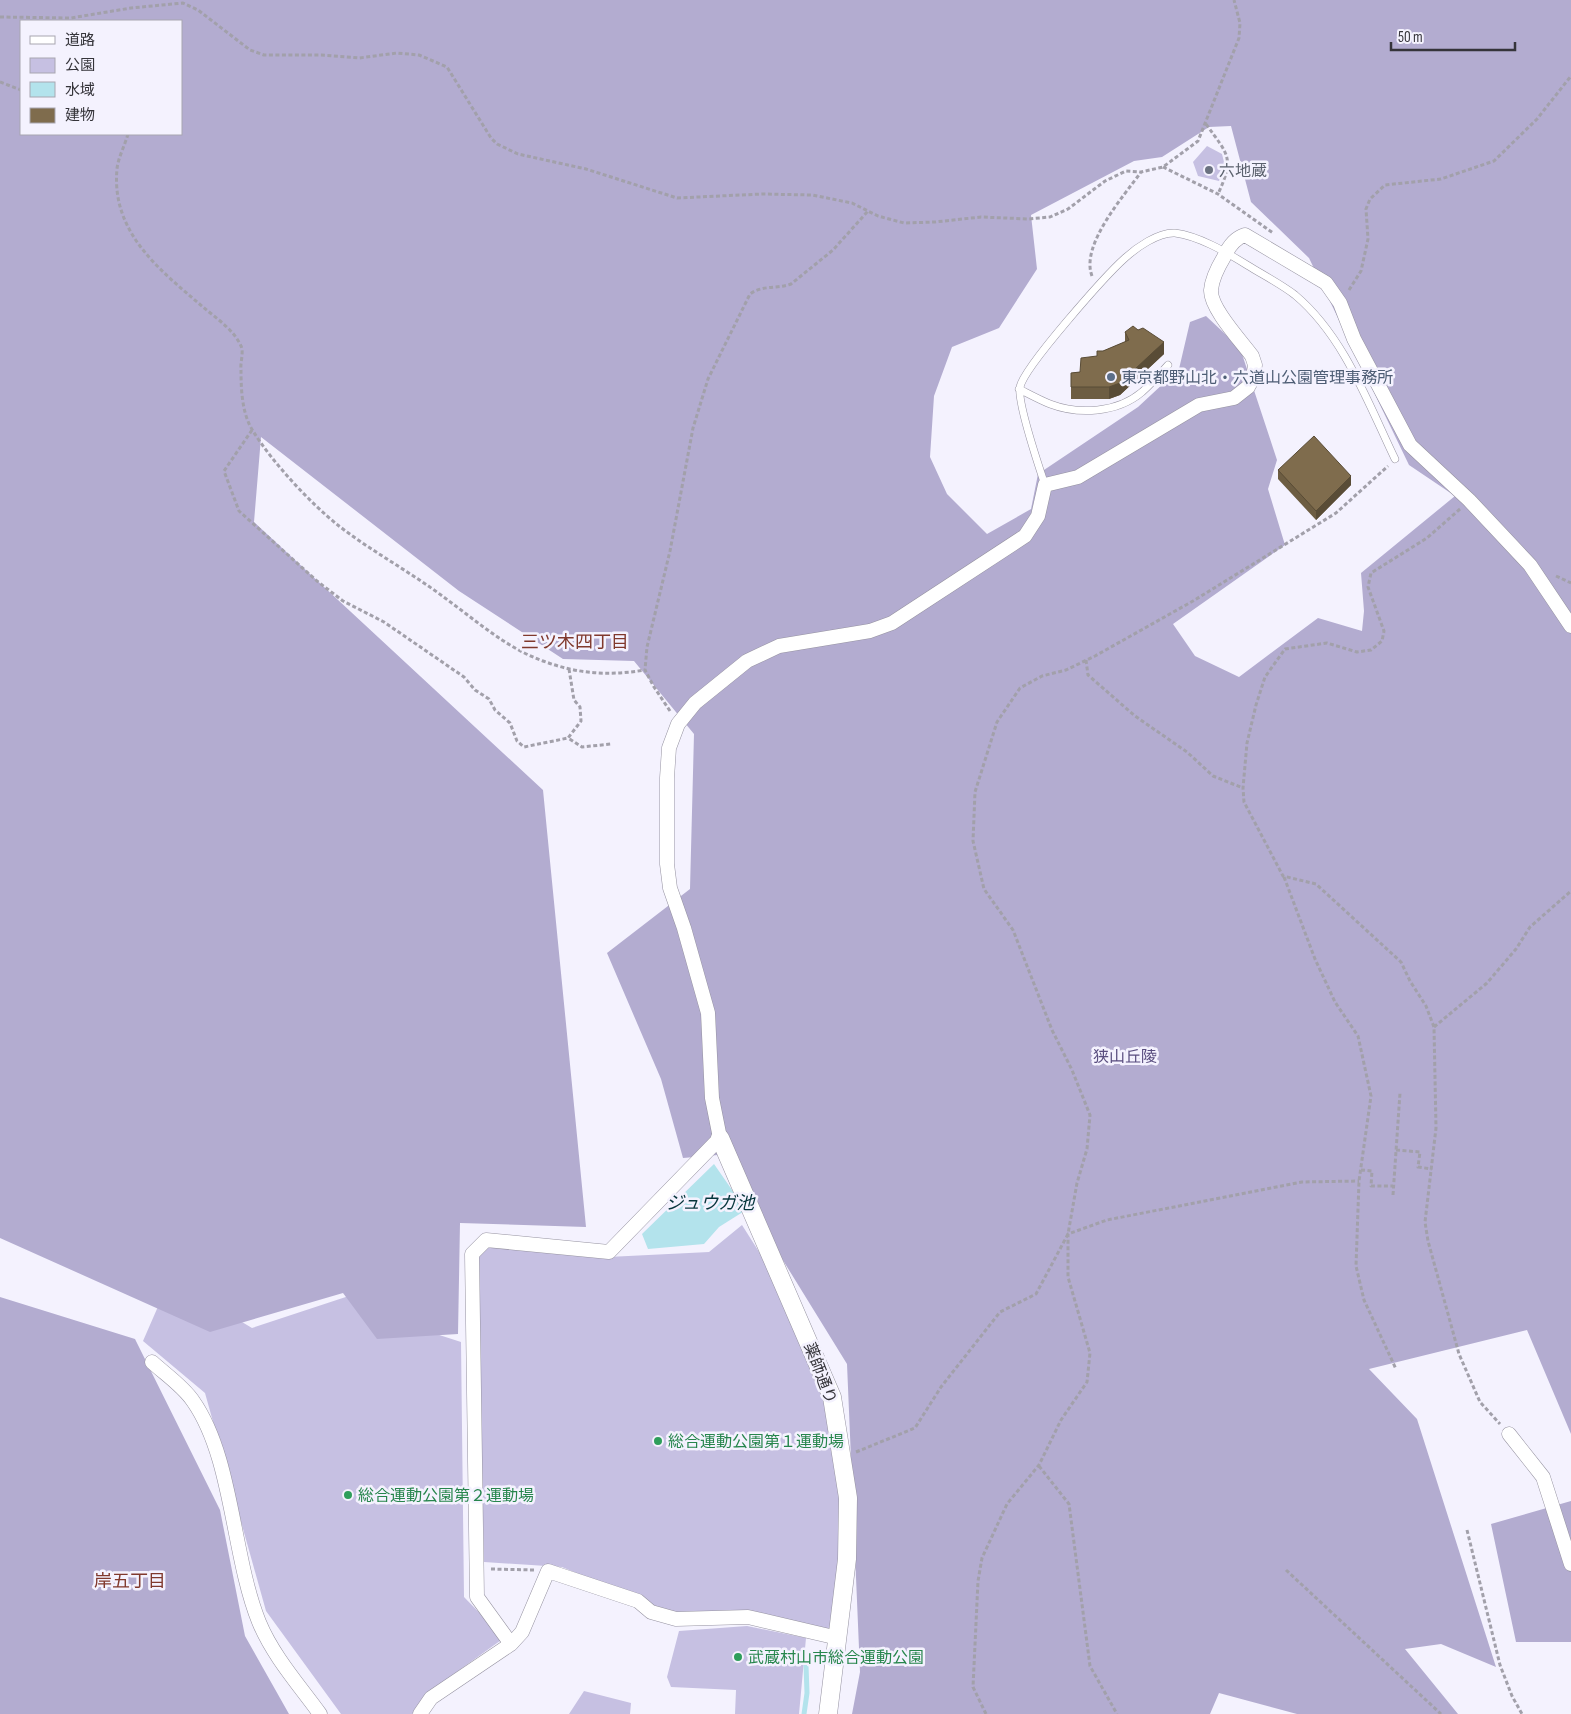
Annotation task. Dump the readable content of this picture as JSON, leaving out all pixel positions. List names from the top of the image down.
{
  "streets": {
    "street": ["薬師通り"]
  },
  "districts": ["三ツ木四丁目", "岸五丁目"],
  "water": ["ジュウガ池"],
  "parks": ["狭山丘陵"],
  "places": [
    "六地蔵",
    "東京都野山北・六道山公園管理事務所",
    "総合運動公園第１運動場",
    "総合運動公園第２運動場",
    "武蔵村山市総合運動公園"
  ],
  "legend": [
    "道路",
    "公園",
    "水域",
    "建物"
  ],
  "scale_bar": "50 m"
}
